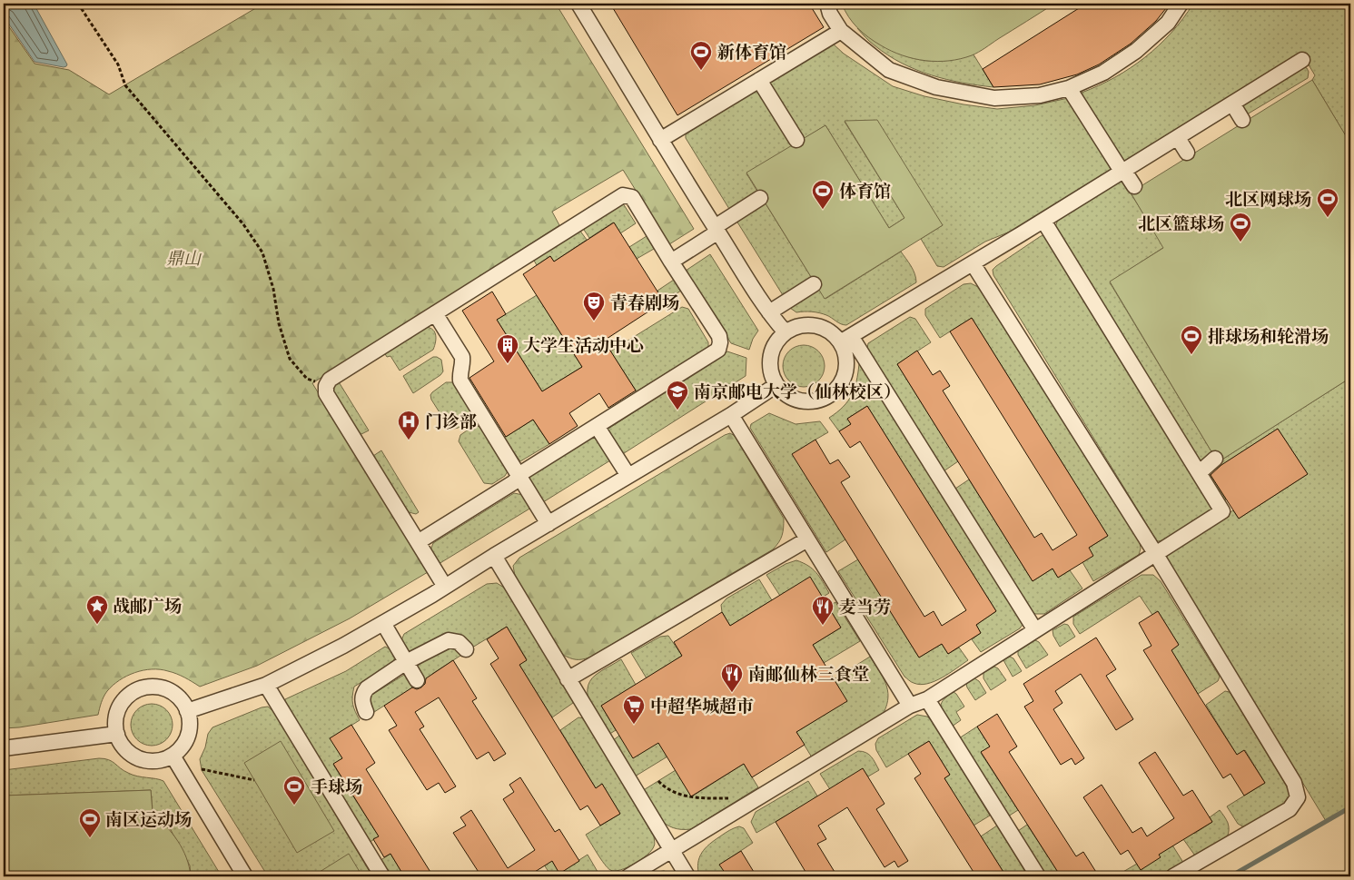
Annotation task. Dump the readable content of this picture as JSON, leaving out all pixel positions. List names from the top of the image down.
{
  "parks": ["鼎山"],
  "places": {
    "sports": [
      "新体育馆",
      "体育馆",
      "北区网球场",
      "北区篮球场",
      "排球场和轮滑场",
      "手球场",
      "南区运动场"
    ],
    "theatre": ["青春剧场"],
    "building": ["大学生活动中心"],
    "school or university": ["南京邮电大学（仙林校区）"],
    "hospital": ["门诊部"],
    "place": ["战邮广场"],
    "restaurant": ["麦当劳", "南邮仙林三食堂"],
    "supermarket": ["中超华城超市"]
  }
}
